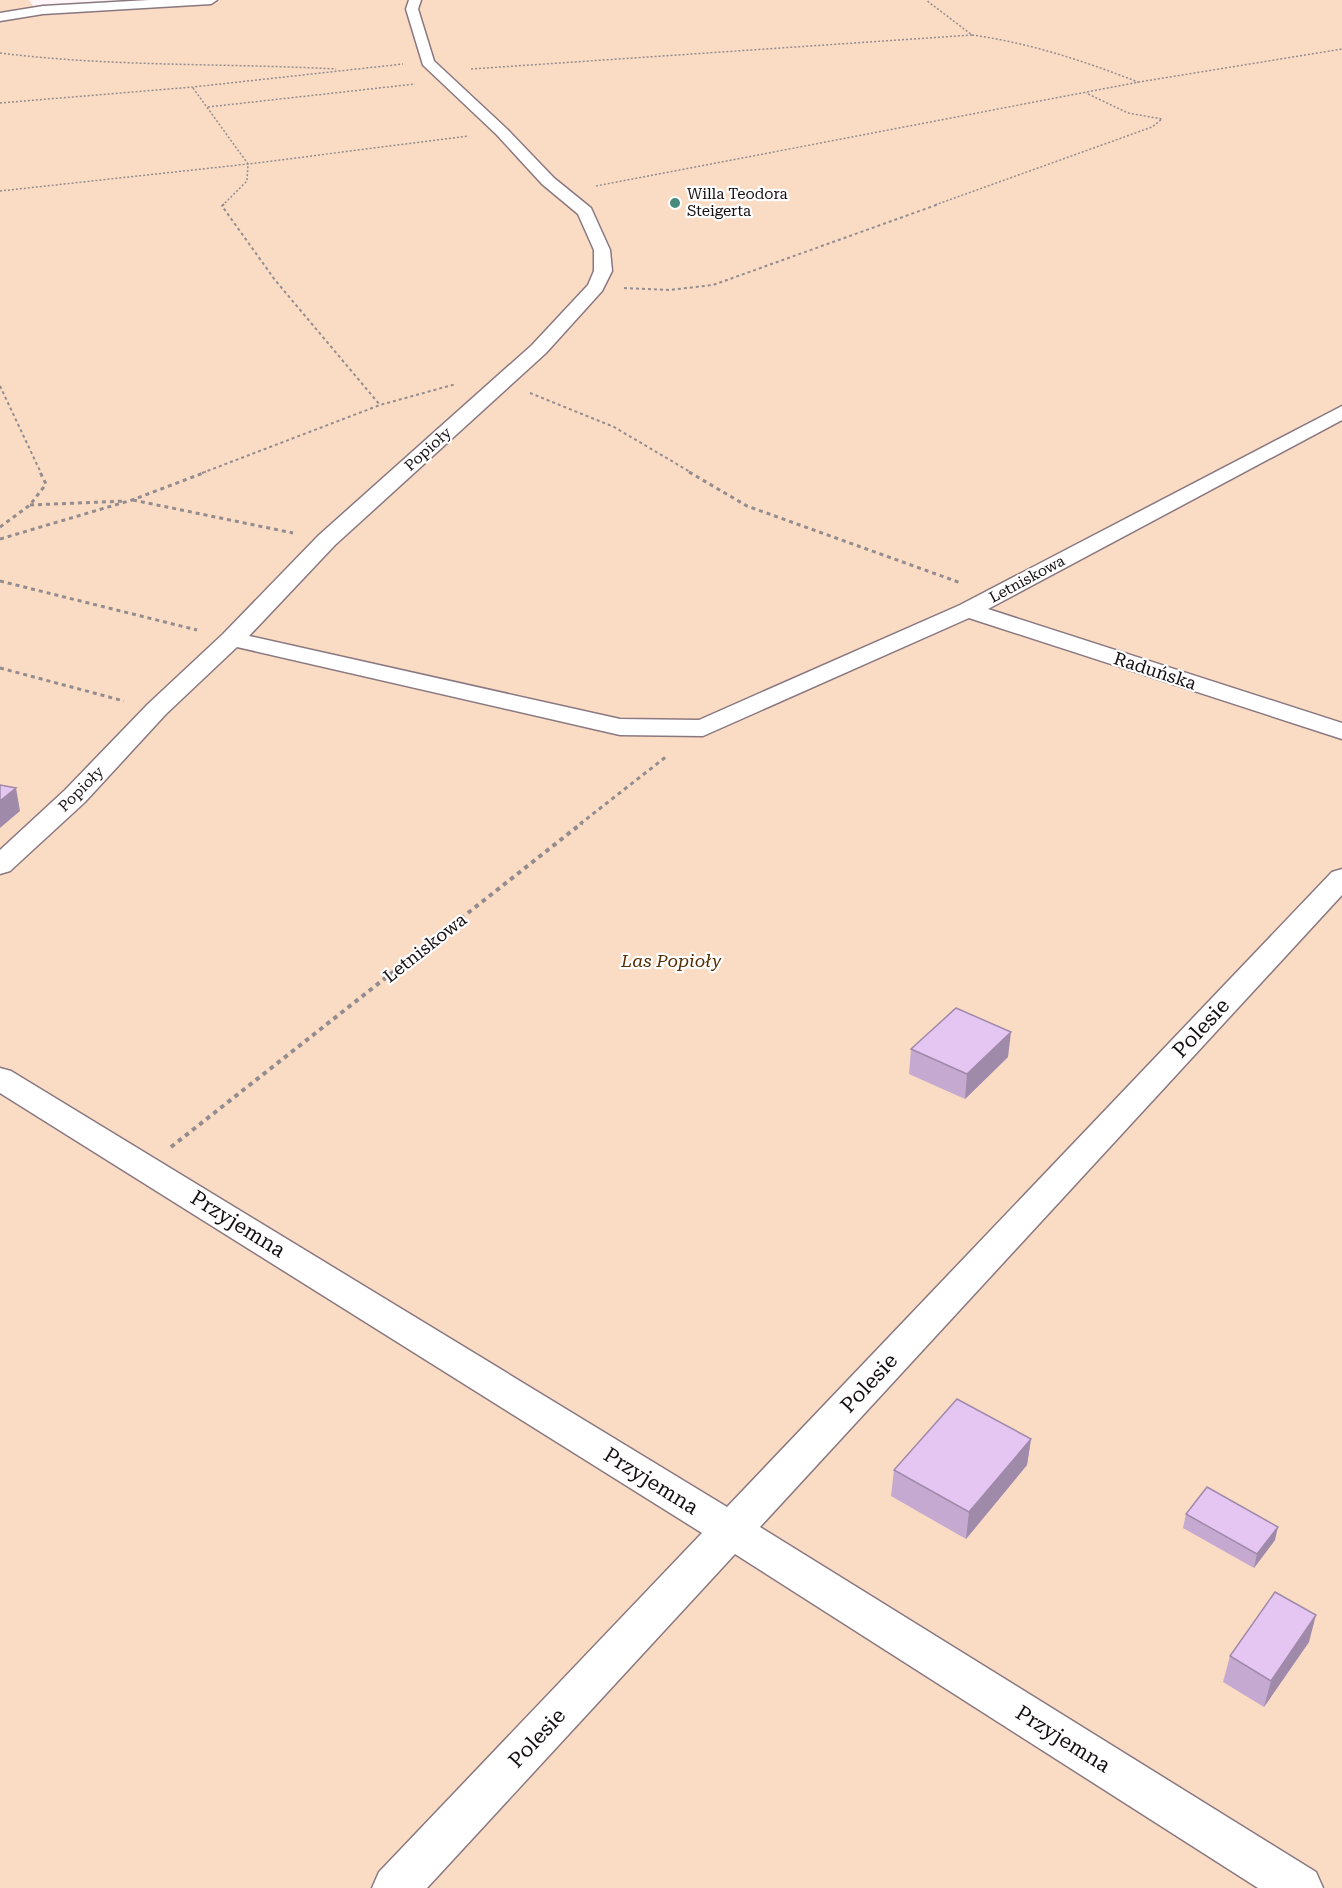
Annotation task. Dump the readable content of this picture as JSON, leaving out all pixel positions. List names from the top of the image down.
{
  "streets": {
    "street": [
      "Popioły",
      "Letniskowa",
      "Raduńska",
      "Polesie",
      "Przyjemna"
    ]
  },
  "crossings": [
    ["Popioły", "Letniskowa"],
    ["Letniskowa", "Raduńska"],
    ["Letniskowa", "Przyjemna"],
    ["Polesie", "Przyjemna"]
  ],
  "parks": ["Las Popioły"],
  "places": ["Willa Teodora Steigerta"]
}
